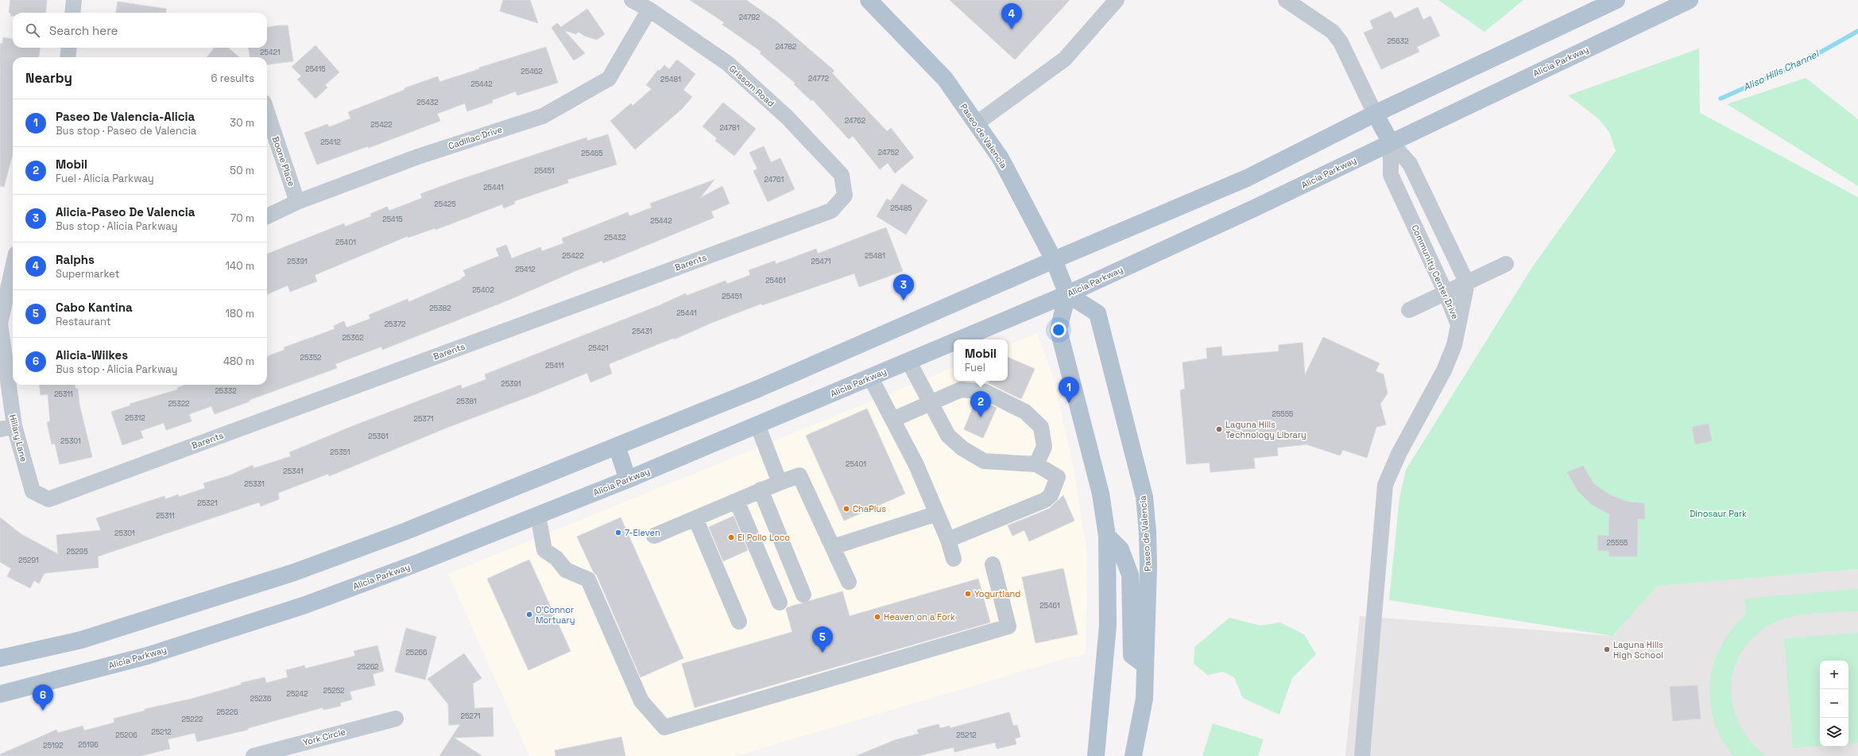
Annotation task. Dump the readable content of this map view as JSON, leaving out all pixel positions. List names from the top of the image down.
{
  "streets": {
    "main road": ["Alicia Parkway", "Paseo de Valencia"],
    "street": [
      "Grissom Road",
      "Cadillac Drive",
      "Boone Place",
      "Barents",
      "Community Center Drive",
      "Hillary Lane",
      "York Circle"
    ]
  },
  "crossings": [
    ["Alicia Parkway", "Paseo de Valencia"],
    ["Alicia Parkway", "Community Center Drive"],
    ["Grissom Road", "Cadillac Drive"],
    ["Grissom Road", "Barents"],
    ["Cadillac Drive", "Boone Place"],
    ["Barents", "Hillary Lane"]
  ],
  "water": ["Aliso Hills Channel"],
  "parks": ["Dinosaur Park"],
  "places": [
    "Laguna Hills Technology Library",
    "ChaPlus",
    "7-Eleven",
    "El Pollo Loco",
    "Yogurtland",
    "O'Connor Mortuary",
    "Heaven on a Fork",
    "Laguna Hills High School"
  ],
  "house_numbers": [
    "24792",
    "25632",
    "24782",
    "25421",
    "25415",
    "25462",
    "24772",
    "25481",
    "25442",
    "25432",
    "24762",
    "25422",
    "24781",
    "25412",
    "24752",
    "25465",
    "25451",
    "24761",
    "25441",
    "25425",
    "25485",
    "25415",
    "25442",
    "25432",
    "25401",
    "25422",
    "25481",
    "25391",
    "25471",
    "25412",
    "25461",
    "25402",
    "25451",
    "25382",
    "25441",
    "25372",
    "25431",
    "25362",
    "25421",
    "25352",
    "25411",
    "25391",
    "25332",
    "25311",
    "25381",
    "25322",
    "25555",
    "25312",
    "25371",
    "25361",
    "25301",
    "25351",
    "25401",
    "25341",
    "25331",
    "25321",
    "25311",
    "25301",
    "25555",
    "25295",
    "25291",
    "25461",
    "25266",
    "25262",
    "25252",
    "25242",
    "25236",
    "25226",
    "25271",
    "25222",
    "25212",
    "25206",
    "25212",
    "25196",
    "25192"
  ],
  "page": {
    "pins": [
      "4",
      "3",
      "1",
      "2",
      "5",
      "6"
    ],
    "search": "Search here",
    "heading": ["Nearby", "6 results"],
    "list": [
      {
        "mark": "1",
        "name": "Paseo De Valencia-Alicia",
        "note": "Bus stop · Paseo de Valencia",
        "value": "30 m"
      },
      {
        "mark": "2",
        "name": "Mobil",
        "note": "Fuel · Alicia Parkway",
        "value": "50 m"
      },
      {
        "mark": "3",
        "name": "Alicia-Paseo De Valencia",
        "note": "Bus stop · Alicia Parkway",
        "value": "70 m"
      },
      {
        "mark": "4",
        "name": "Ralphs",
        "note": "Supermarket",
        "value": "140 m"
      },
      {
        "mark": "5",
        "name": "Cabo Kantina",
        "note": "Restaurant",
        "value": "180 m"
      },
      {
        "mark": "6",
        "name": "Alicia-Wilkes",
        "note": "Bus stop · Alicia Parkway",
        "value": "480 m"
      }
    ],
    "popup": ["Mobil", "Fuel"],
    "map_buttons": ["+", "−"]
  }
}
